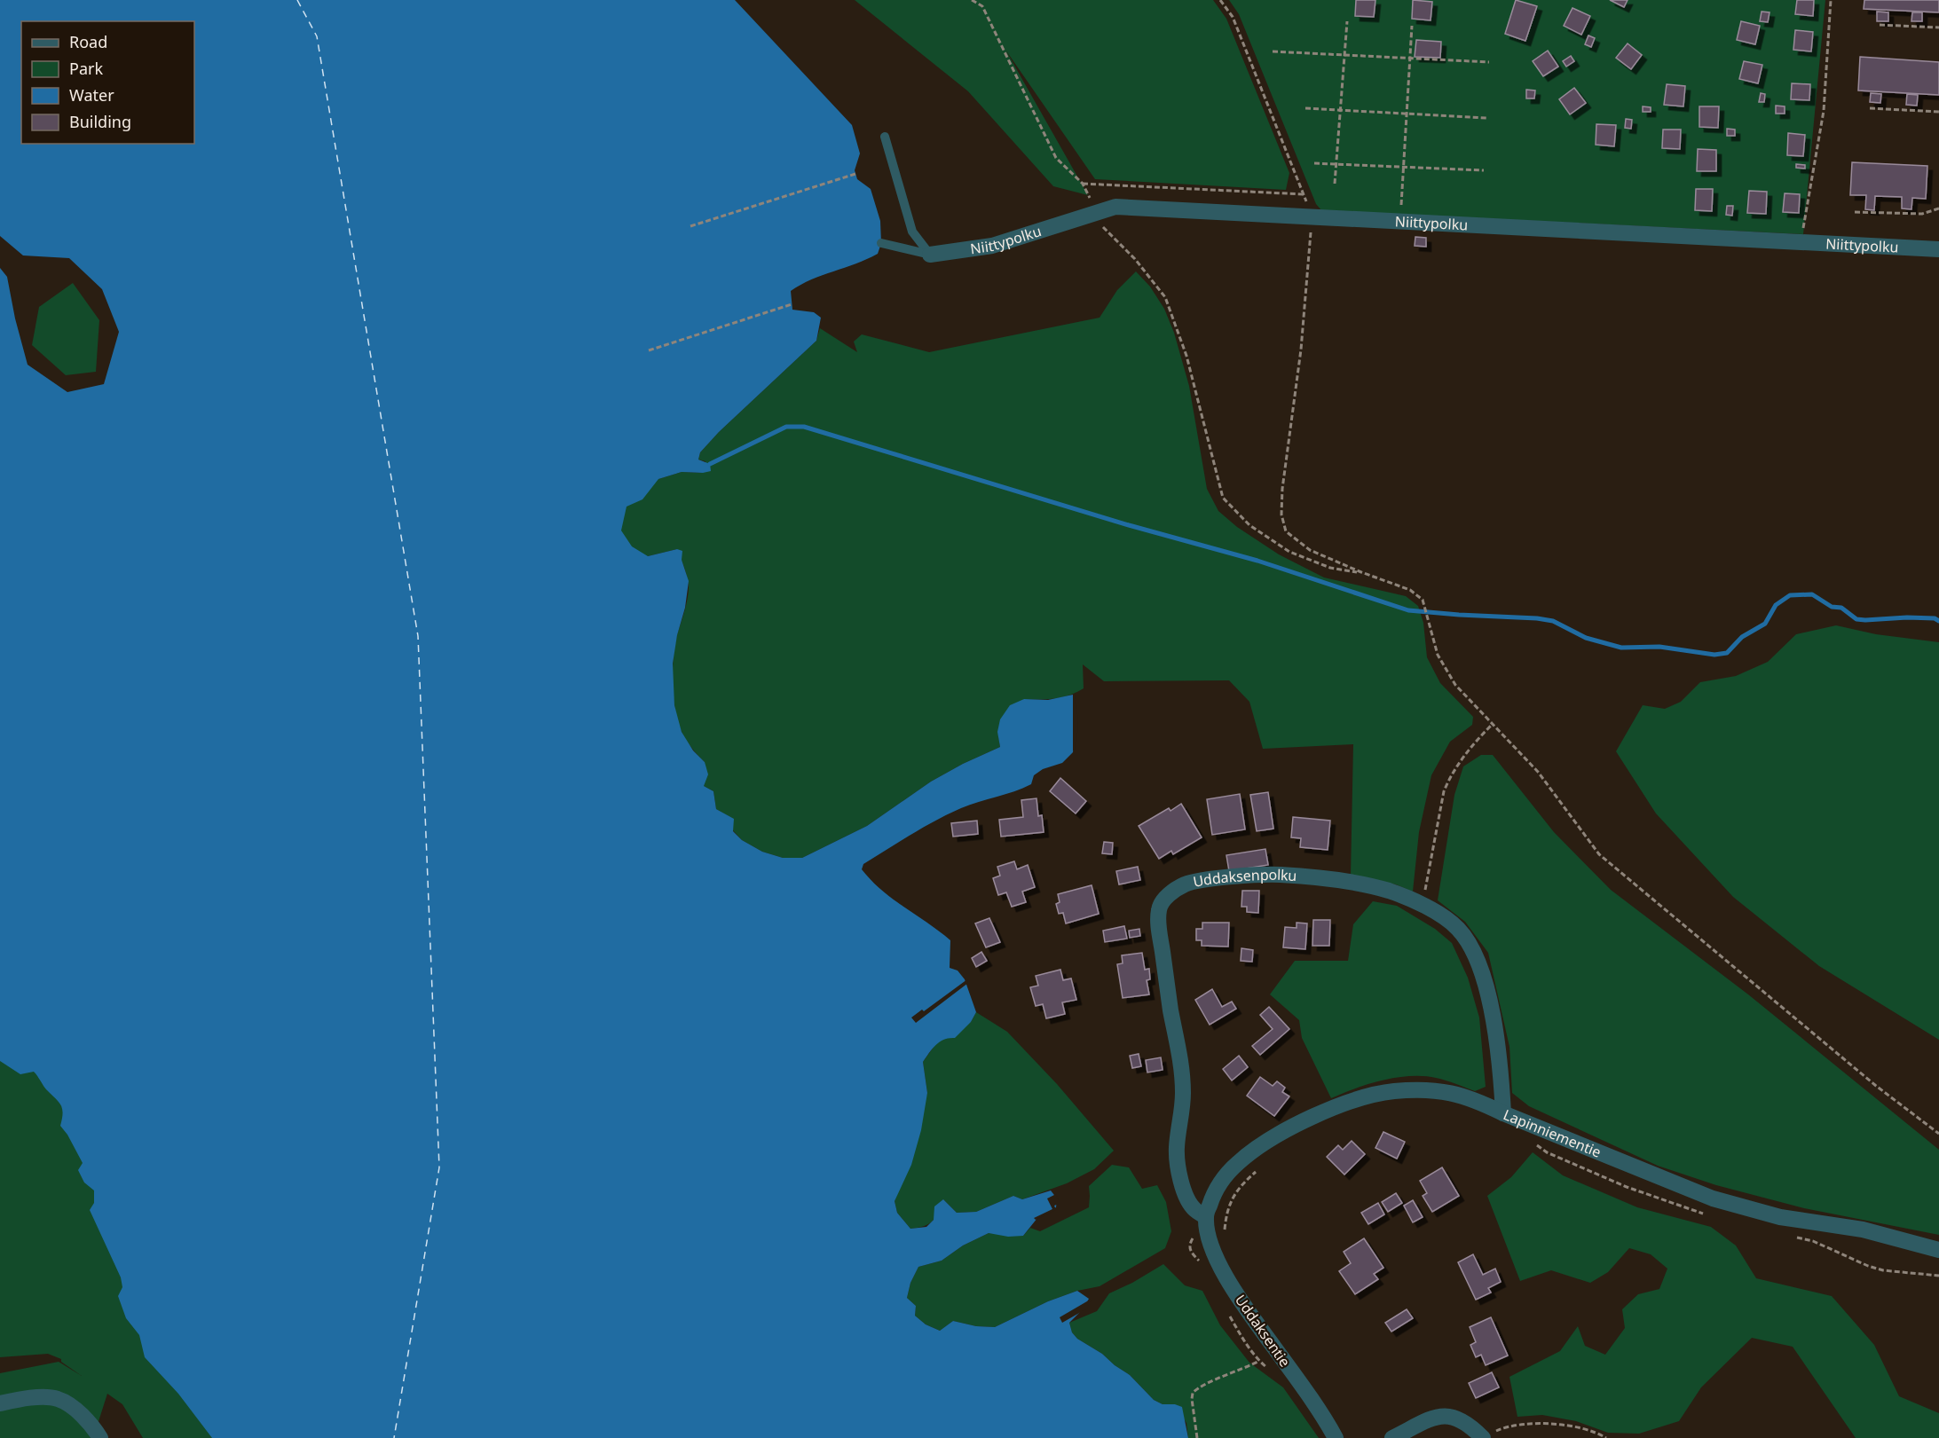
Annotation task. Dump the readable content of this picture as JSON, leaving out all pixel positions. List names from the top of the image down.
{
  "streets": {
    "street": [
      "Niittypolku",
      "Uddaksenpolku",
      "Lapinniementie",
      "Uddaksentie"
    ]
  },
  "crossings": [
    ["Uddaksenpolku", "Lapinniementie"],
    ["Uddaksenpolku", "Uddaksentie"],
    ["Lapinniementie", "Uddaksentie"]
  ],
  "legend": [
    "Road",
    "Park",
    "Water",
    "Building"
  ]
}
